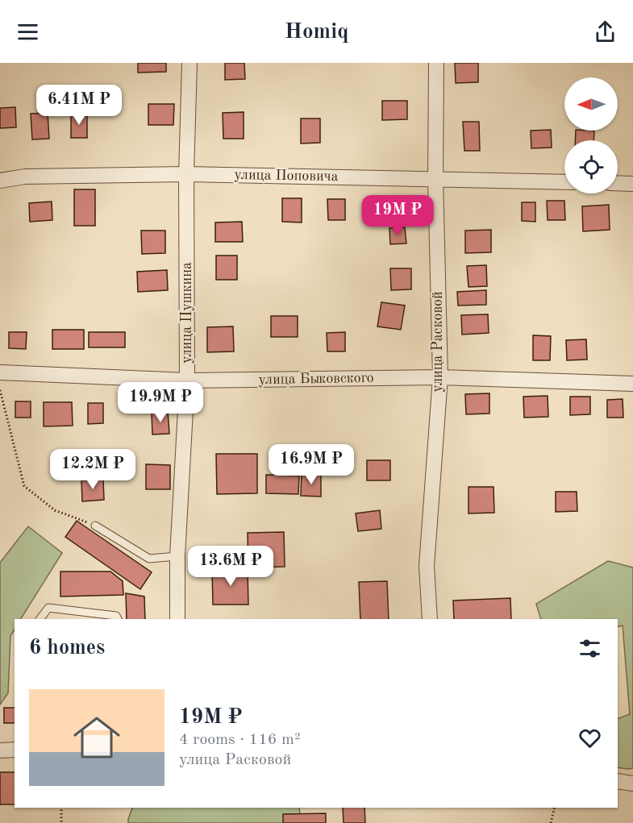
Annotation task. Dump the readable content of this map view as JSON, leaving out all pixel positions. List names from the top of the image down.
{
  "streets": {
    "street": [
      "улица Поповича",
      "улица Пушкина",
      "улица Расковой",
      "улица Быковского"
    ]
  },
  "crossings": [
    ["улица Поповича", "улица Пушкина"],
    ["улица Поповича", "улица Расковой"],
    ["улица Пушкина", "улица Быковского"],
    ["улица Расковой", "улица Быковского"]
  ],
  "north": "left",
  "page": {
    "header": "Homiq",
    "price": [
      "6.41M ₽",
      "19M ₽",
      "19.9M ₽",
      "16.9M ₽",
      "12.2M ₽",
      "13.6M ₽"
    ],
    "heading": "6 homes",
    "list": [
      {
        "name": "19M ₽",
        "note": "4 rooms · 116 m² · улица Расковой"
      }
    ]
  }
}
